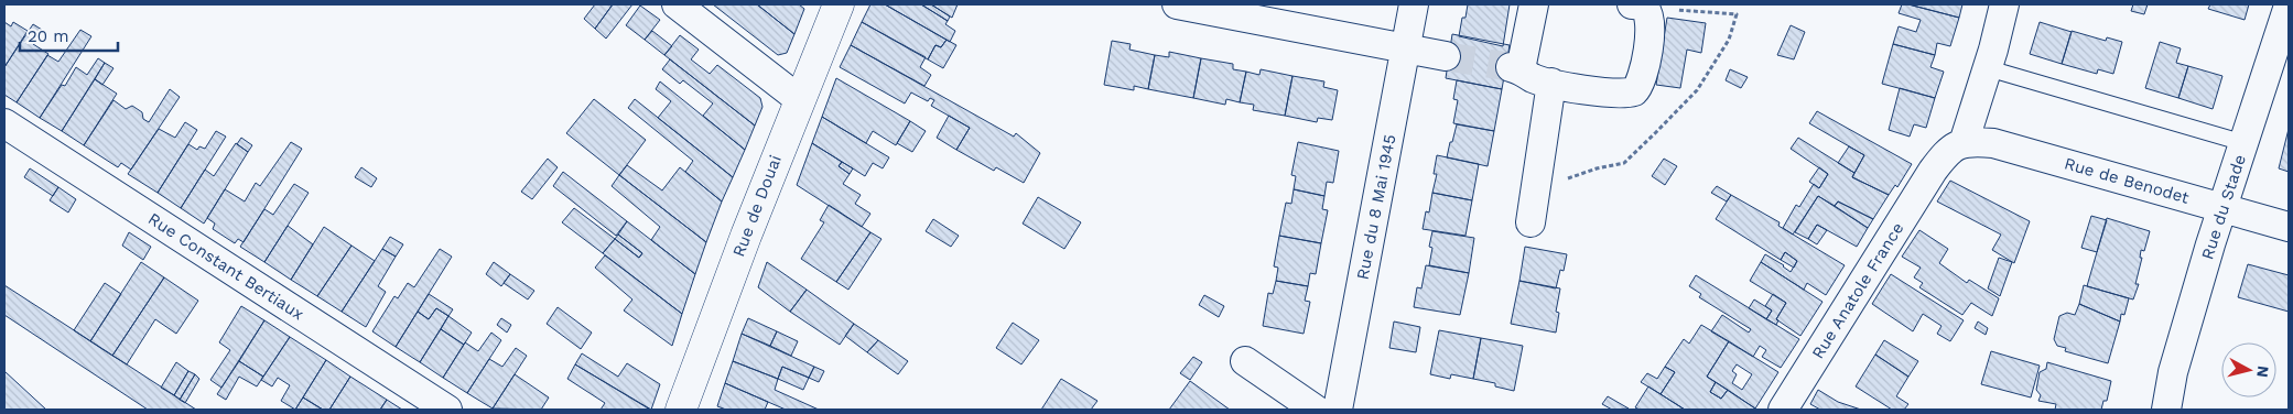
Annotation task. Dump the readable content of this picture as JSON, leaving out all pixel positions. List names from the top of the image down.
{
  "streets": {
    "street": [
      "Rue de Benodet",
      "Rue de Douai",
      "Rue du 8 Mai 1945",
      "Rue du Stade",
      "Rue Constant Bertiaux",
      "Rue Anatole France"
    ]
  },
  "crossings": [
    ["Rue de Benodet", "Rue du Stade"],
    ["Rue de Benodet", "Rue Anatole France"]
  ],
  "scale_bar": "20 m",
  "north": "right"
}
